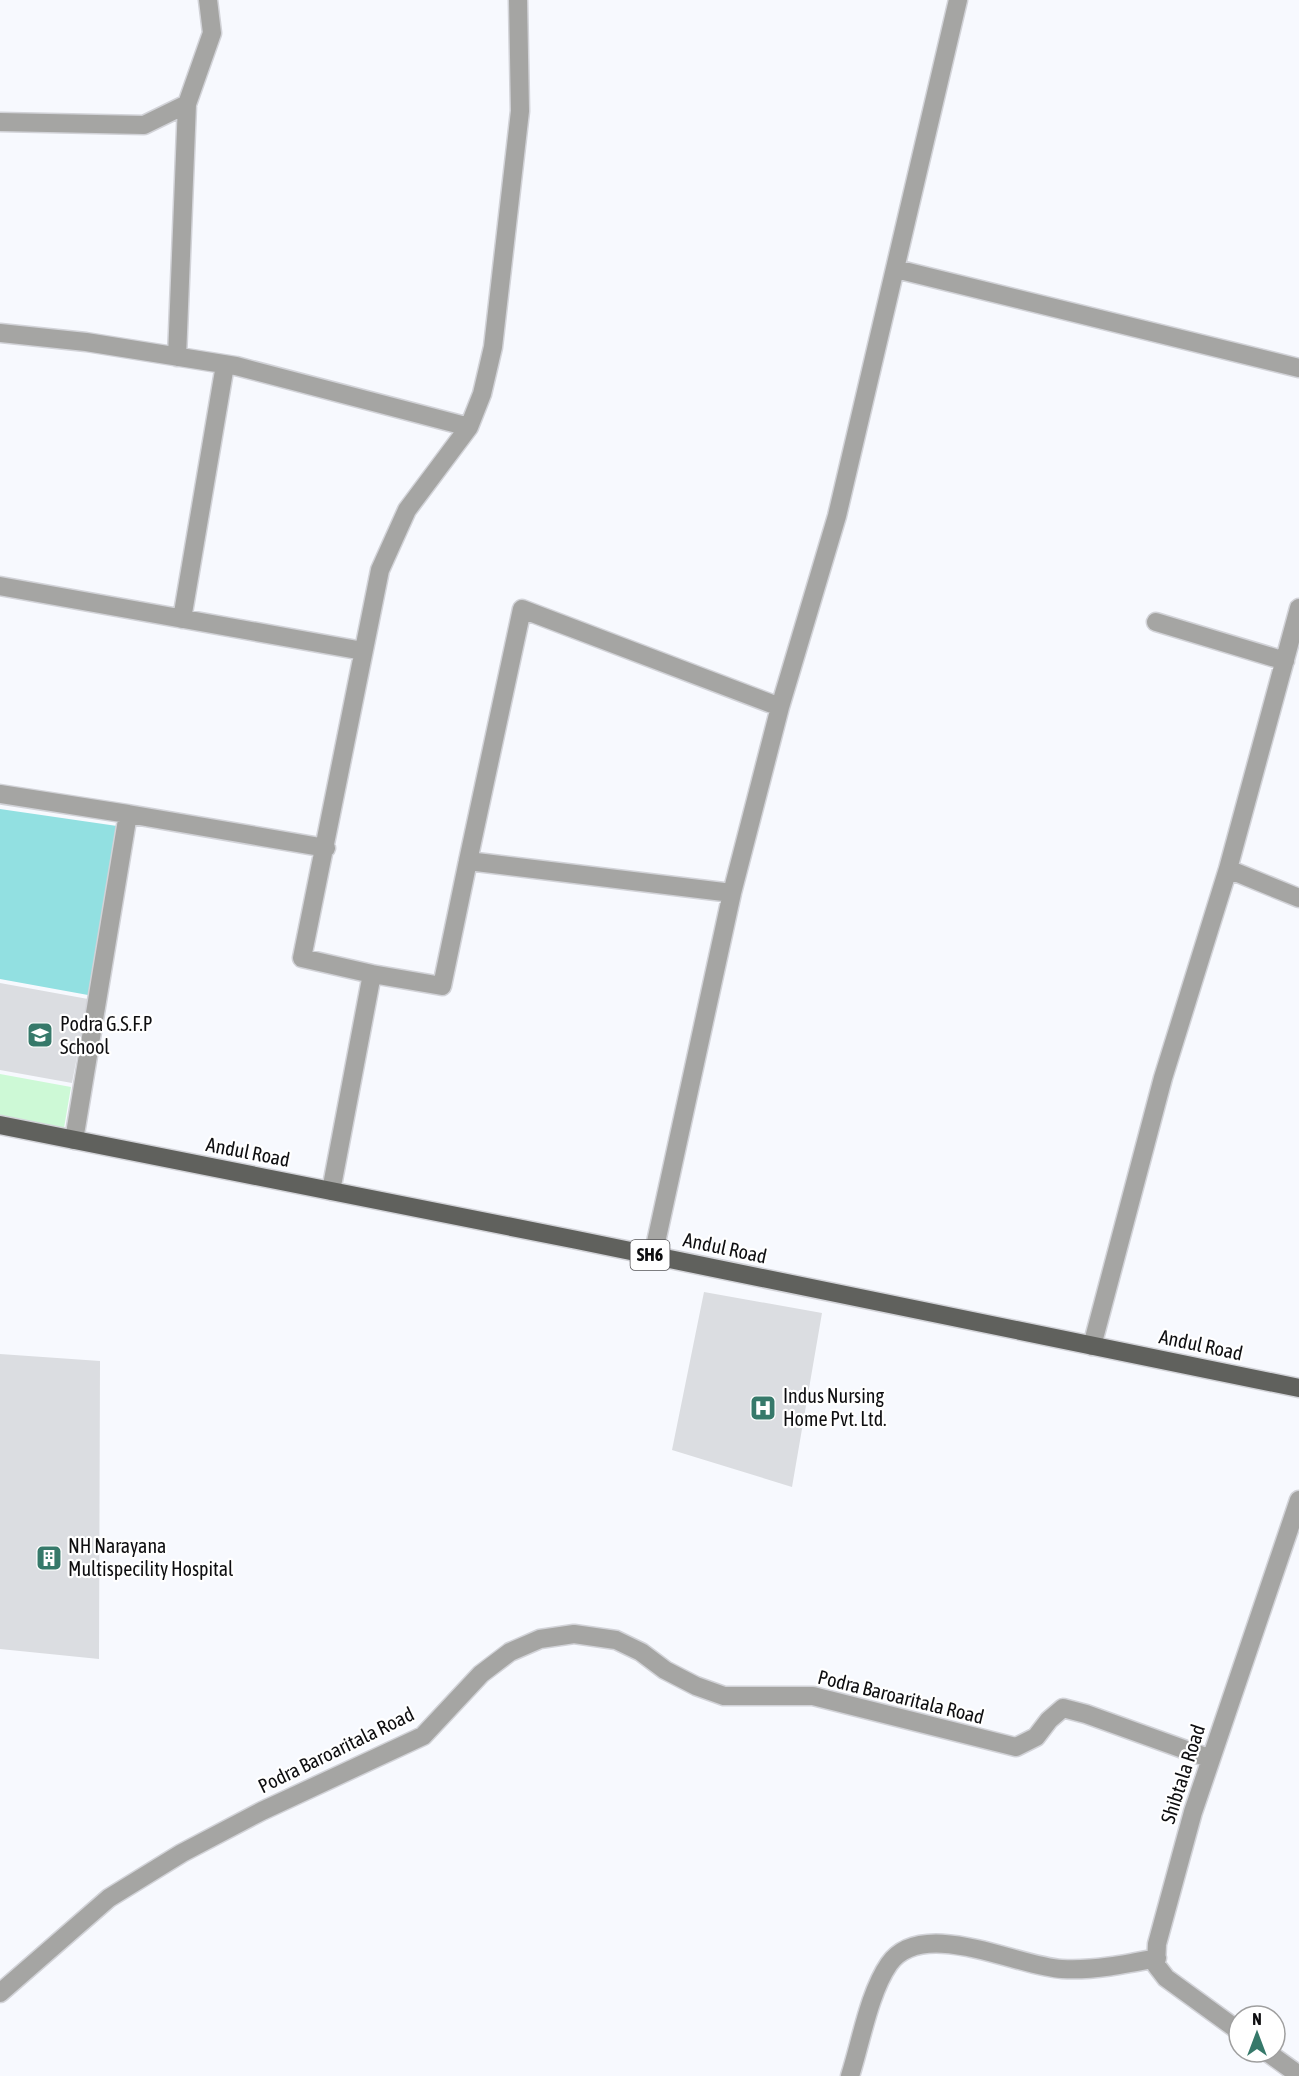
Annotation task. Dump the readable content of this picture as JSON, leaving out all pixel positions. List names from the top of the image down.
{
  "streets": {
    "main road": ["Andul Road", "SH6"],
    "street": ["Podra Baroaritala Road", "Shibtala Road"]
  },
  "crossings": [
    ["Podra Baroaritala Road", "Shibtala Road"]
  ],
  "places": {
    "school or university": ["Podra G.S.F.P School"],
    "hospital": ["Indus Nursing Home Pvt. Ltd."],
    "building": ["NH Narayana Multispecility Hospital"]
  },
  "north": "top"
}
